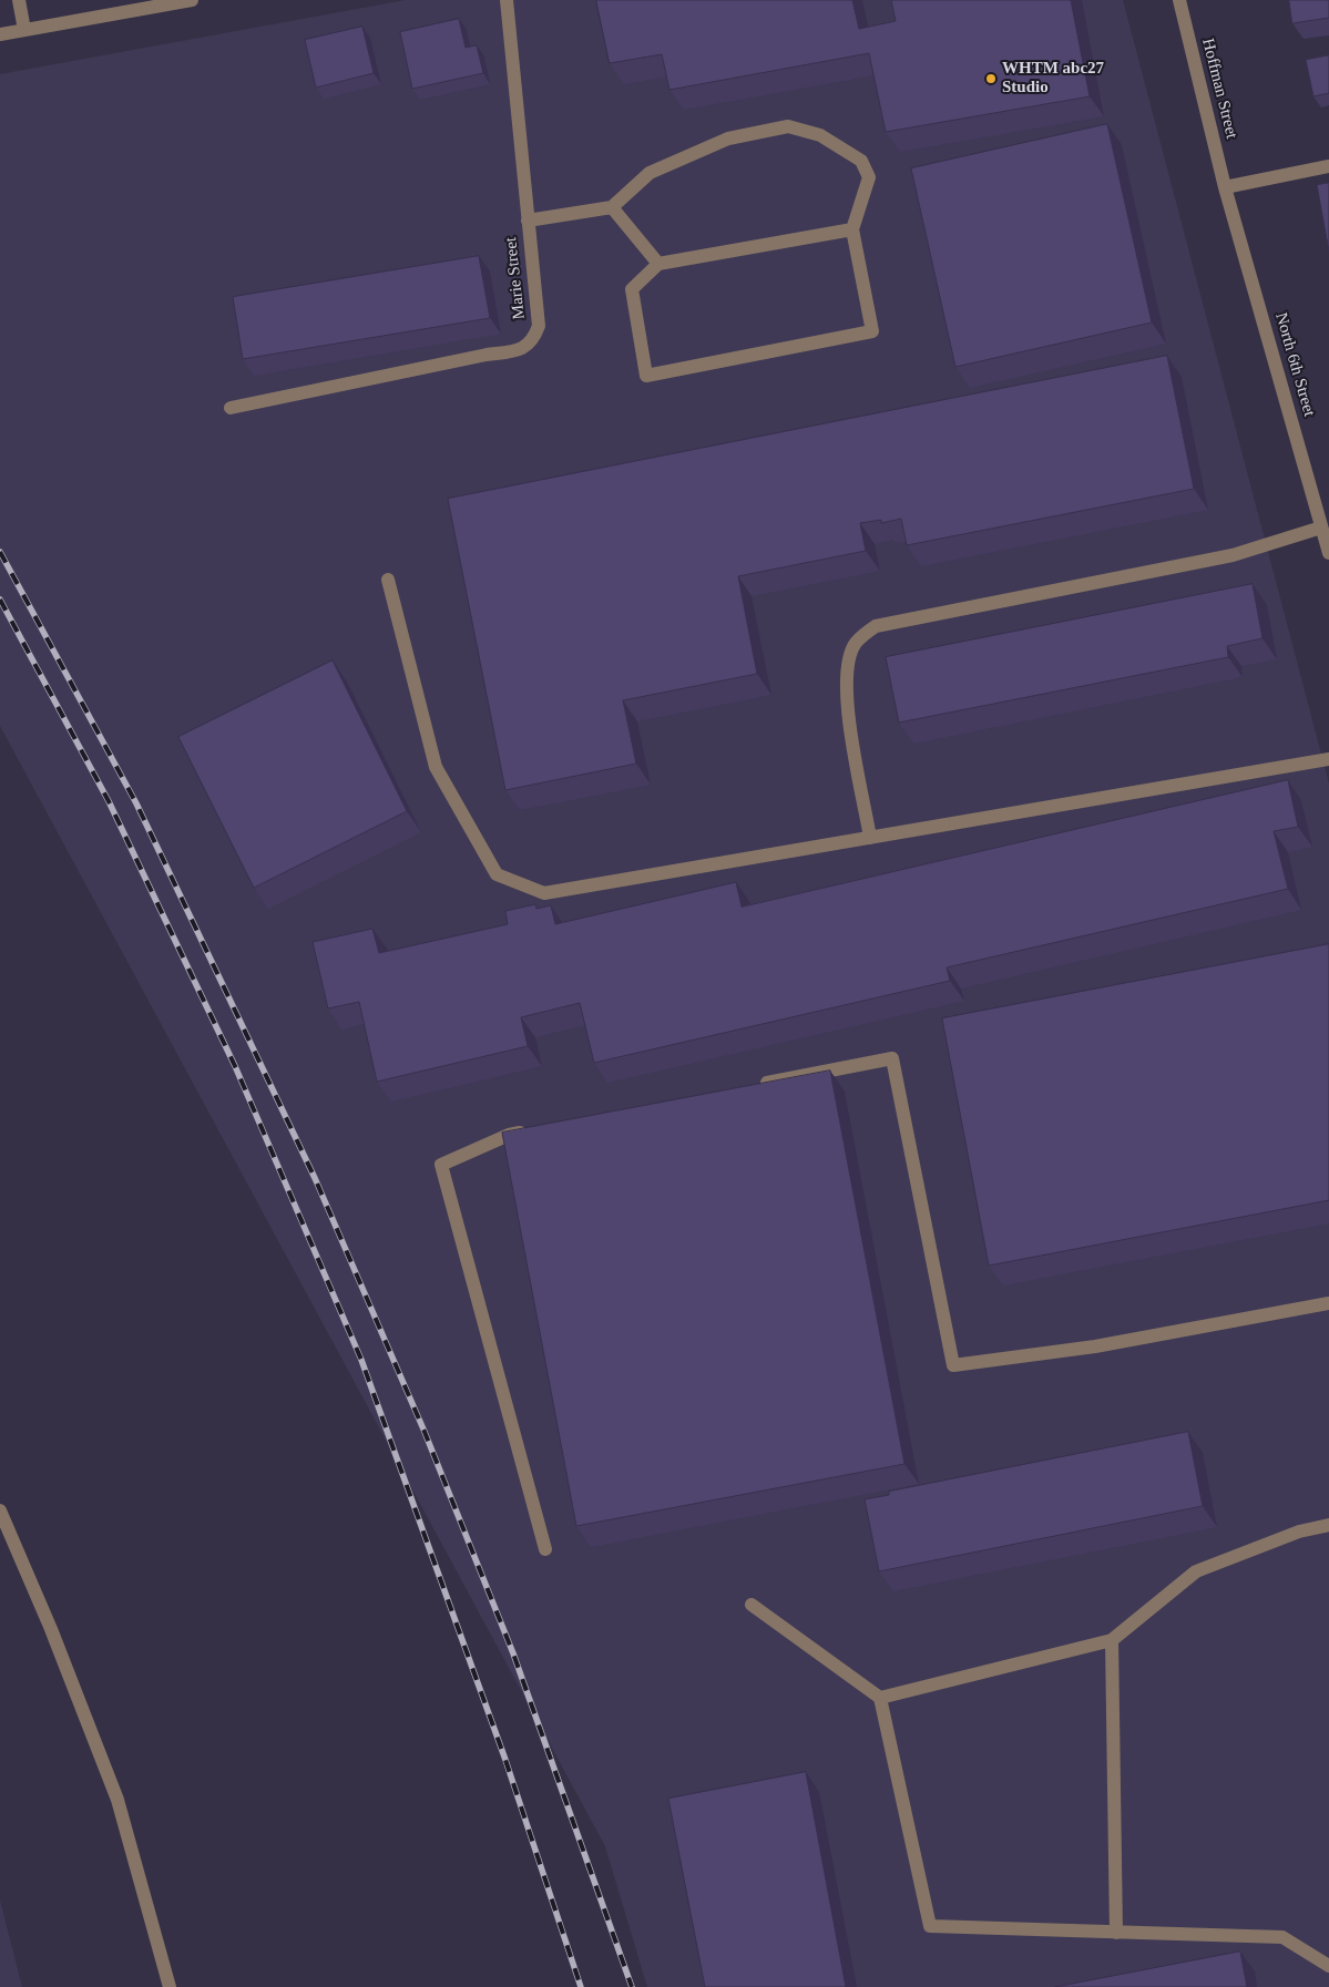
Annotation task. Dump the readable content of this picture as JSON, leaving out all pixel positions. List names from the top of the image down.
{
  "streets": {
    "street": ["Hoffman Street", "Marie Street", "North 6th Street"]
  },
  "crossings": [
    ["Hoffman Street", "North 6th Street"]
  ],
  "places": ["WHTM abc27 Studio"]
}
